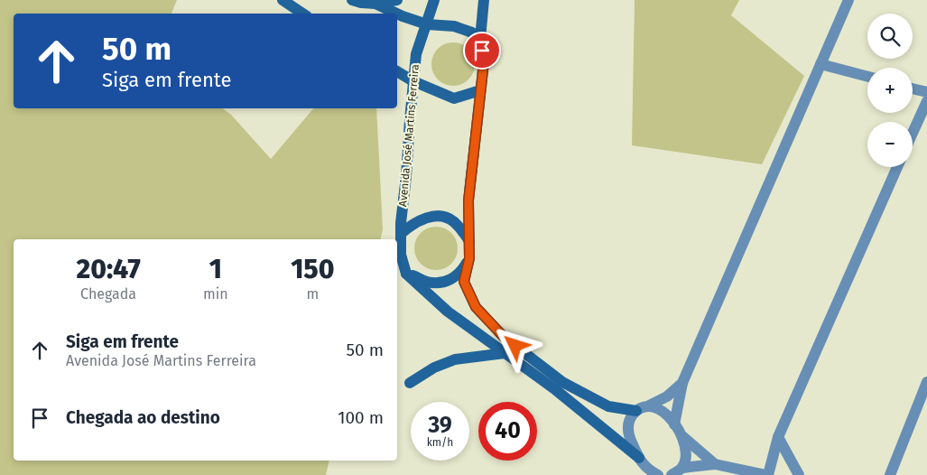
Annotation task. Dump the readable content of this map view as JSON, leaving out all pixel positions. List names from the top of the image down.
{
  "streets": {
    "street": ["Avenida José Martins Ferreira"]
  },
  "page": {
    "map_buttons": ["+", "−"],
    "turn": ["50 m", "Siga em frente"],
    "eta": [
      "20:47",
      "Chegada",
      "1",
      "min",
      "150",
      "m"
    ],
    "list": [
      {
        "name": "Siga em frente",
        "note": "Avenida José Martins Ferreira",
        "value": "50 m"
      },
      {
        "name": "Chegada ao destino",
        "value": "100 m"
      }
    ],
    "speed": "39 km/h",
    "limit": "40"
  }
}
